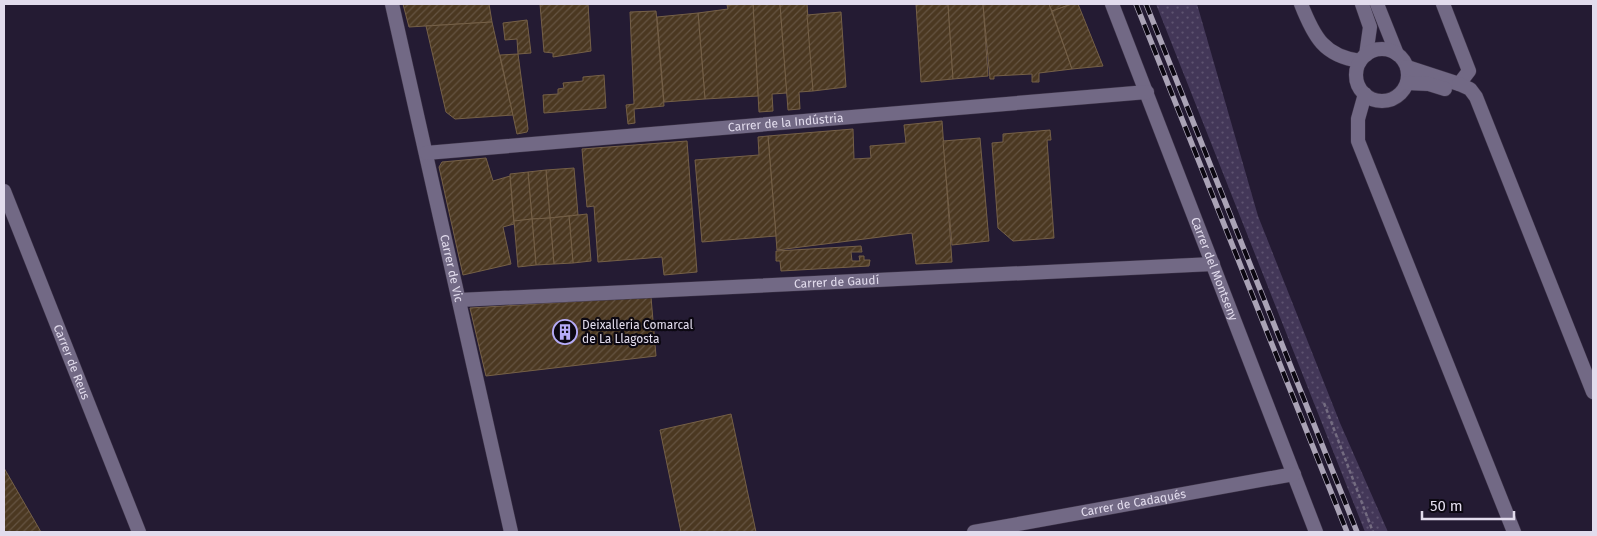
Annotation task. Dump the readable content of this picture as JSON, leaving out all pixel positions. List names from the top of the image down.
{
  "streets": {
    "street": [
      "Carrer de la Indústria",
      "Carrer de Vic",
      "Carrer del Montseny",
      "Carrer de Gaudí",
      "Carrer de Reus",
      "Carrer de Cadaqués"
    ]
  },
  "crossings": [
    ["Carrer de la Indústria", "Carrer de Vic"],
    ["Carrer de la Indústria", "Carrer del Montseny"],
    ["Carrer de Vic", "Carrer de Gaudí"],
    ["Carrer del Montseny", "Carrer de Gaudí"],
    ["Carrer del Montseny", "Carrer de Cadaqués"]
  ],
  "places": {
    "building": ["Deixalleria Comarcal de La Llagosta"]
  },
  "scale_bar": "50 m"
}
